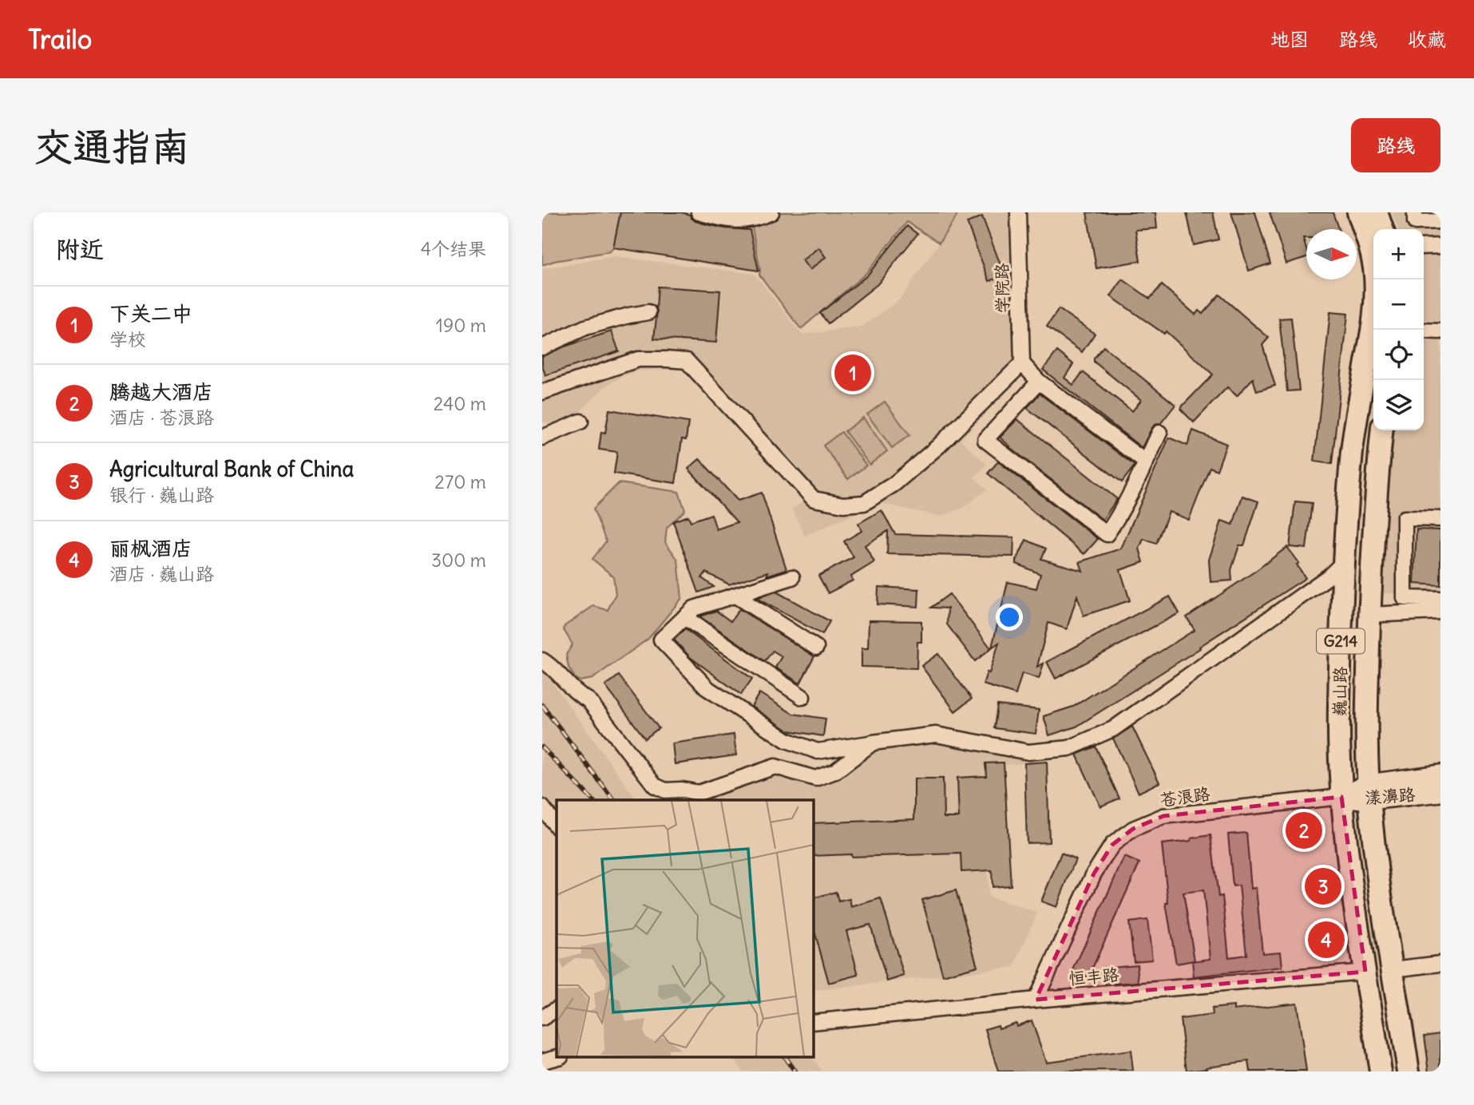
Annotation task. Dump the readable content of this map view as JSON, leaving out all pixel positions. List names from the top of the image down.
{
  "streets": {
    "highway": ["G214", "巍山路"],
    "main road": ["漾濞路"],
    "street": ["学院路", "苍浪路", "恒丰路"]
  },
  "crossings": [
    ["巍山路", "漾濞路"],
    ["巍山路", "苍浪路"],
    ["巍山路", "恒丰路"],
    ["漾濞路", "苍浪路"],
    ["苍浪路", "恒丰路"]
  ],
  "north": "right",
  "page": {
    "header": "Trailo",
    "nav": ["地图", "路线", "收藏"],
    "buttons": "路线",
    "title": "交通指南",
    "heading": ["附近", "4个结果"],
    "map_buttons": ["+", "−"],
    "list": [
      {
        "mark": "1",
        "name": "下关二中",
        "note": "学校",
        "value": "190 m"
      },
      {
        "mark": "2",
        "name": "腾越大酒店",
        "note": "酒店 · 苍浪路",
        "value": "240 m"
      },
      {
        "mark": "3",
        "name": "Agricultural Bank of China",
        "note": "银行 · 巍山路",
        "value": "270 m"
      },
      {
        "mark": "4",
        "name": "丽枫酒店",
        "note": "酒店 · 巍山路",
        "value": "300 m"
      }
    ],
    "pins": [
      "1",
      "2",
      "3",
      "4"
    ]
  }
}
